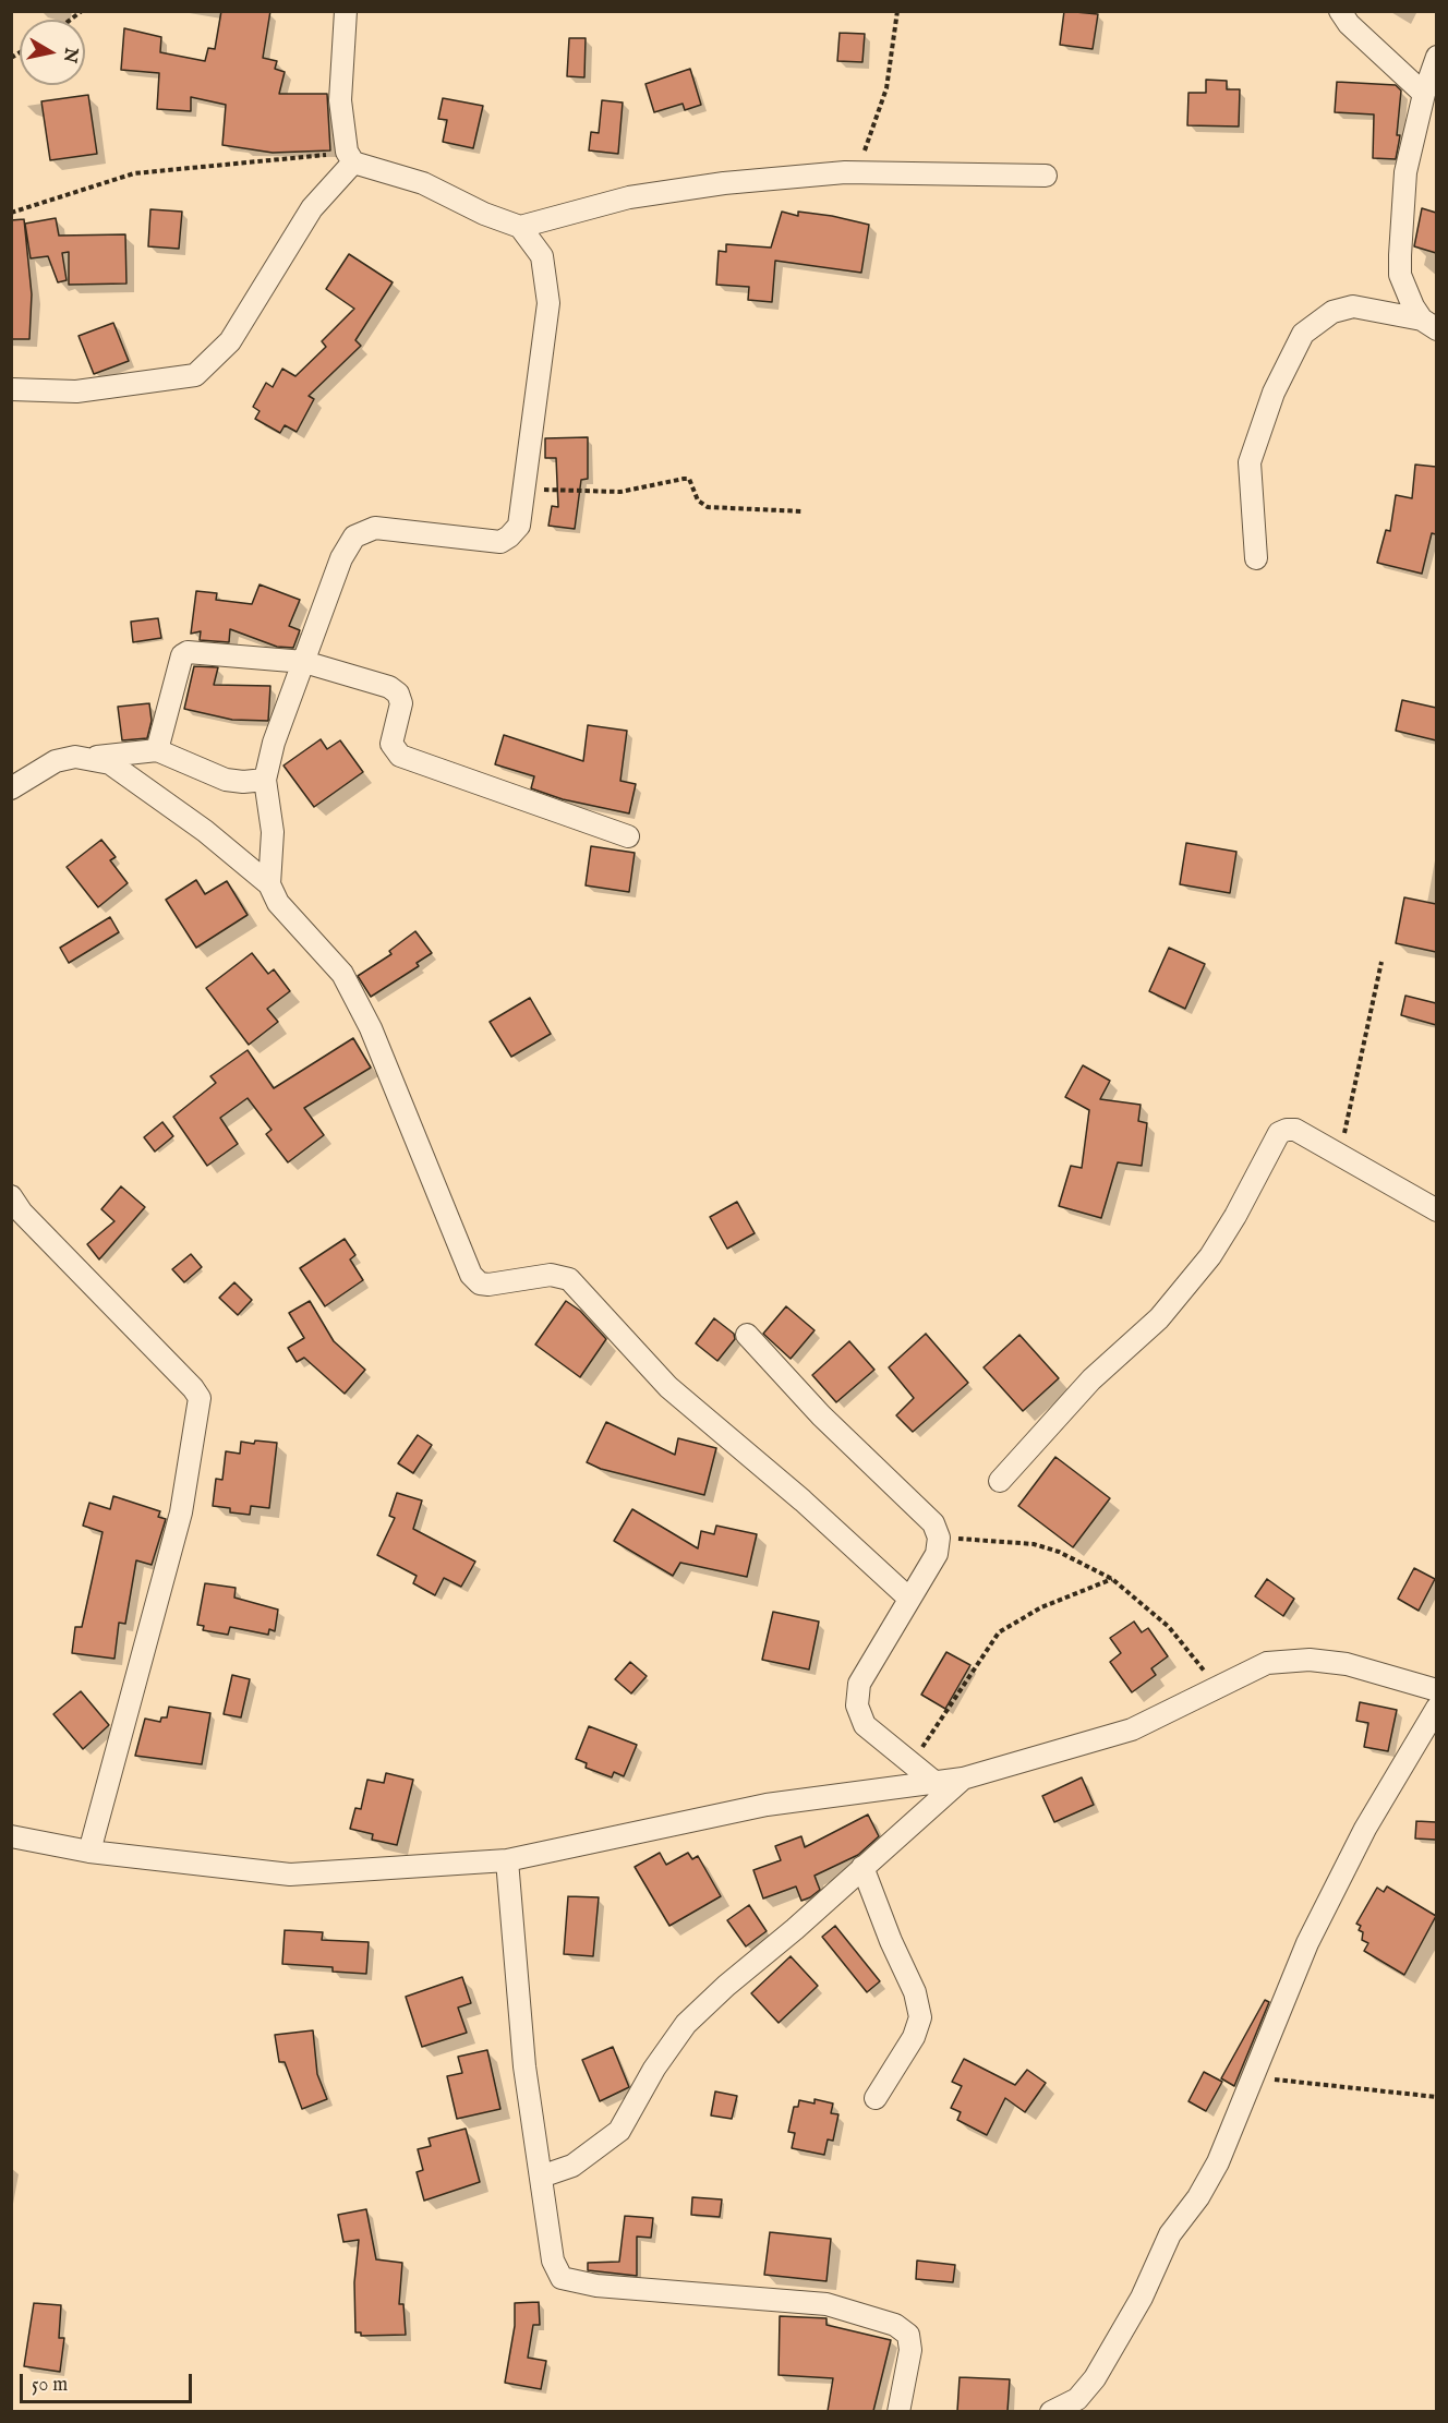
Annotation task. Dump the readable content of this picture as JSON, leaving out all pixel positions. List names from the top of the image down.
{
  "scale_bar": "50 m",
  "north": "right"
}
